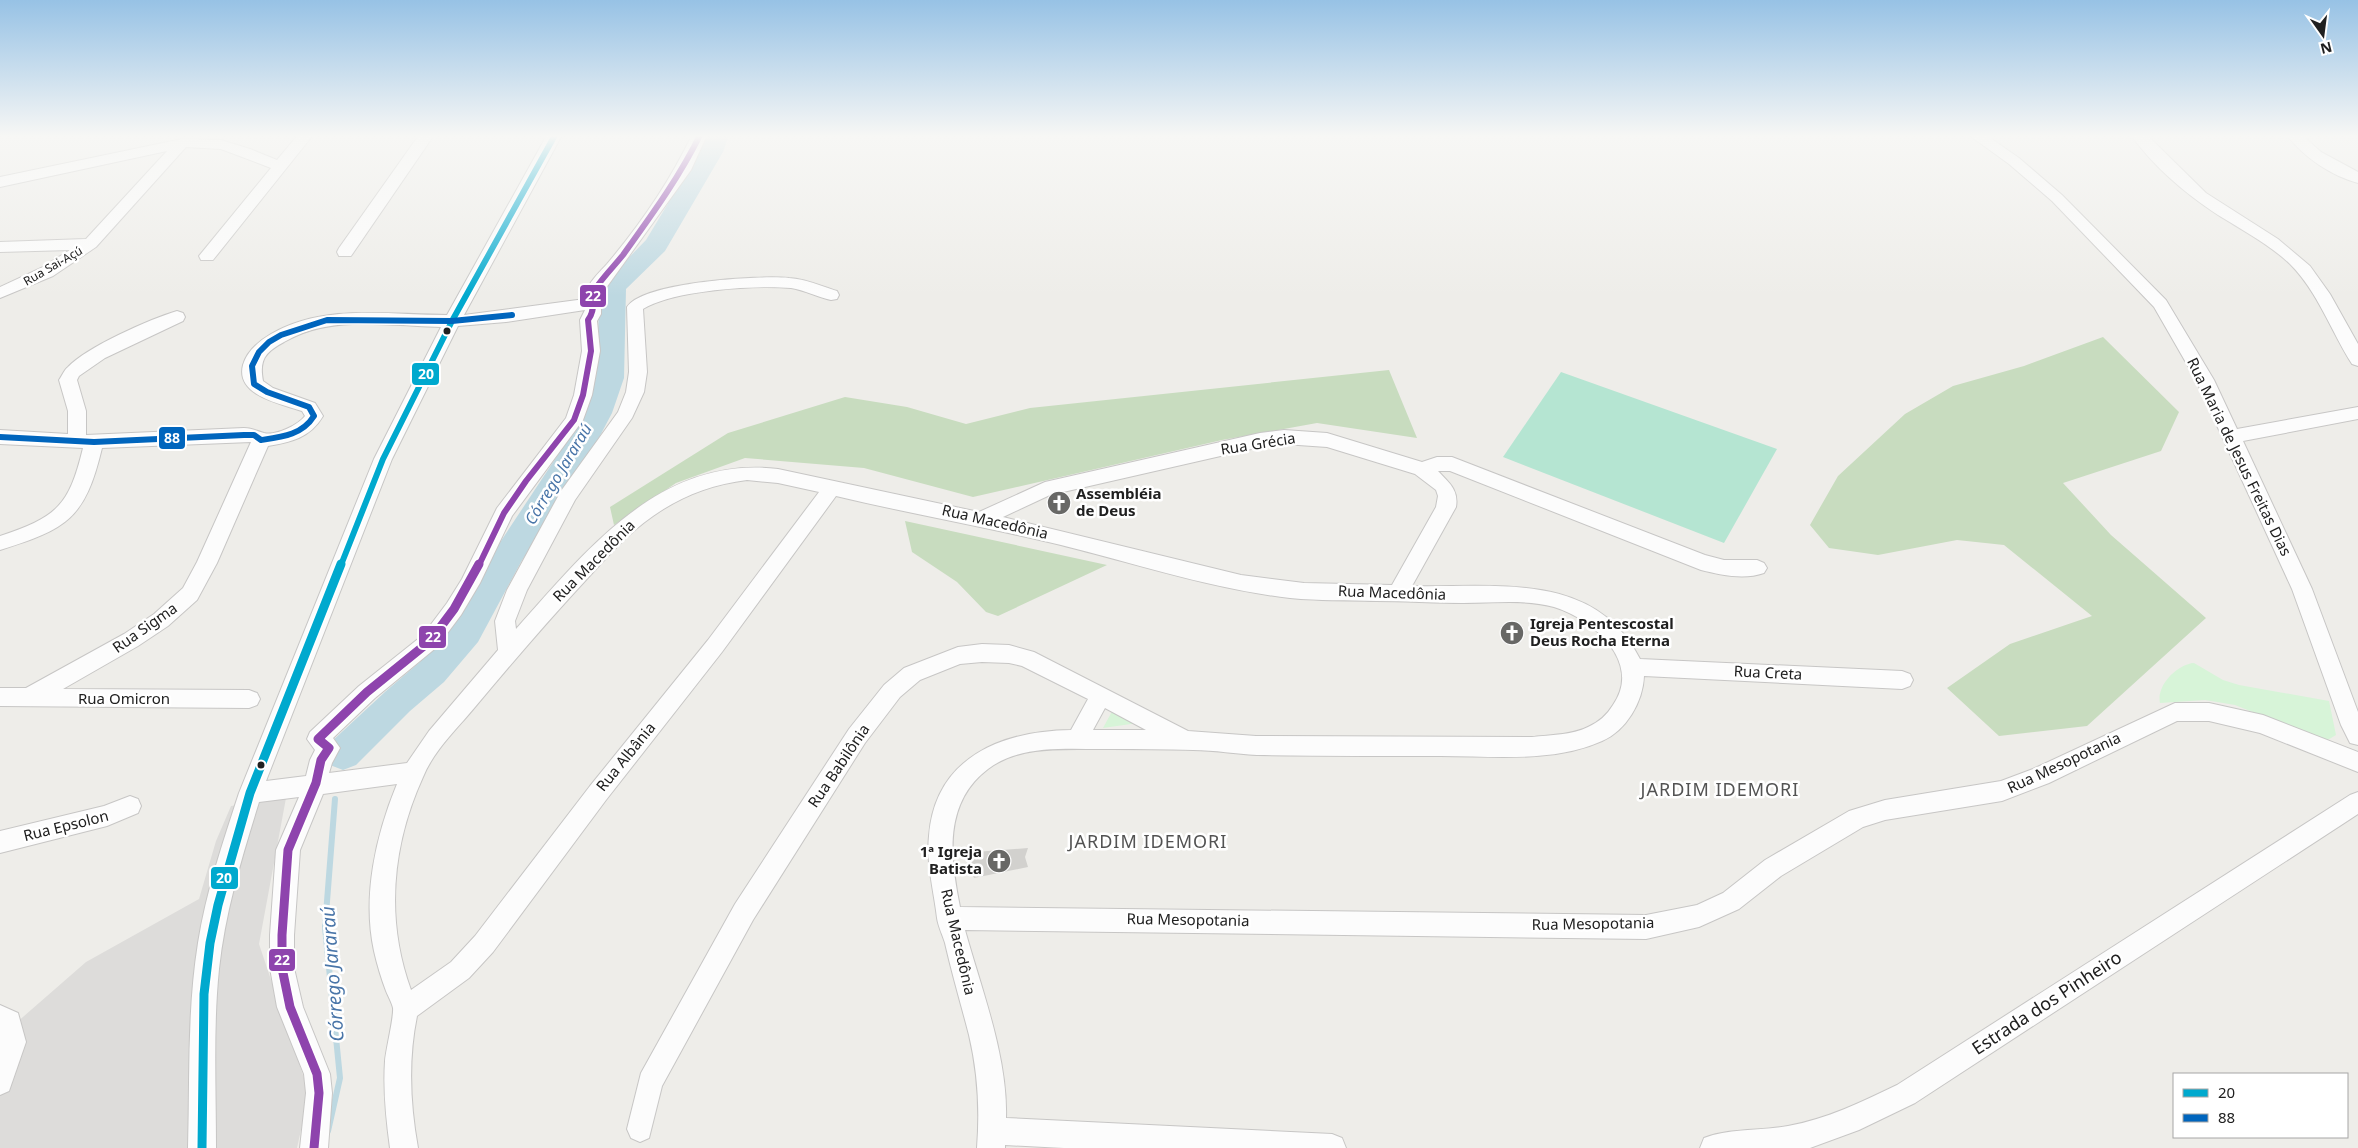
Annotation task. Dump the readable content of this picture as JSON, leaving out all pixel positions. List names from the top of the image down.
{
  "streets": {
    "street": [
      "Rua Sai-Açú",
      "Rua Grécia",
      "Rua Maria de Jesus Freitas Dias",
      "Rua Macedônia",
      "Rua Sigma",
      "Rua Creta",
      "Rua Omicron",
      "Rua Albânia",
      "Rua Mesopotania",
      "Rua Babilônia",
      "Rua Epsolon",
      "Estrada dos Pinheiro"
    ]
  },
  "crossings": [
    ["Rua Grécia", "Rua Macedônia"],
    ["Rua Macedônia", "Rua Creta"],
    ["Rua Macedônia", "Rua Albânia"],
    ["Rua Macedônia", "Rua Mesopotania"],
    ["Rua Macedônia", "Rua Babilônia"],
    ["Rua Sigma", "Rua Omicron"]
  ],
  "districts": ["JARDIM IDEMORI", "JARDIM IDEMORI"],
  "water": ["Córrego Jararaú"],
  "places": {
    "church": ["Assembléia de Deus", "Igreja Pentescostal Deus Rocha Eterna", "1ª Igreja Batista"]
  },
  "lines": ["transit line 20", "transit line 22", "transit line 88"],
  "legend": ["20", "88"],
  "north": "bottom"
}
